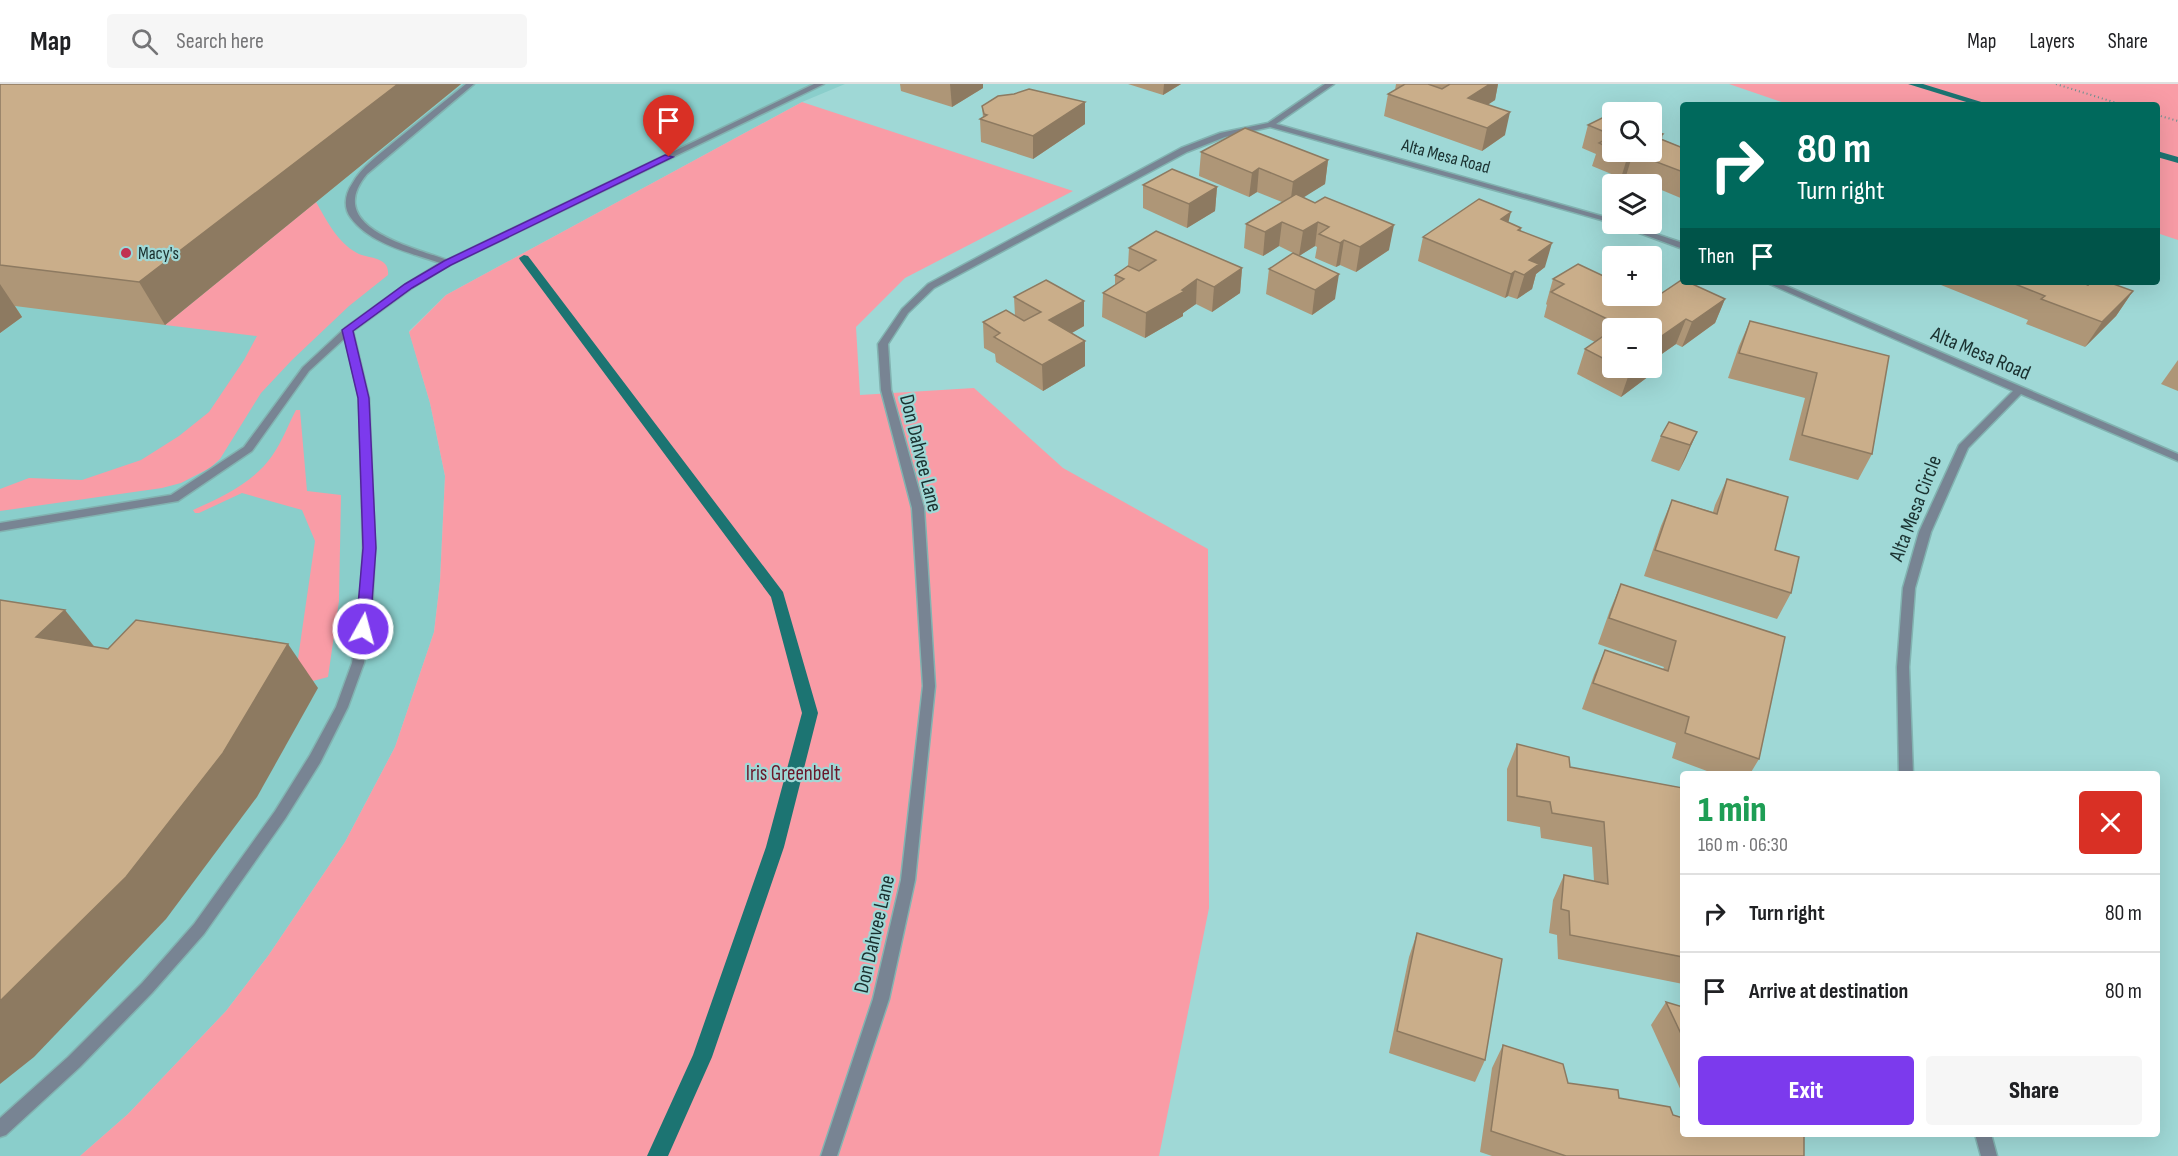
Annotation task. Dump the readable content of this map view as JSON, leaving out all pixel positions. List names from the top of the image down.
{
  "streets": {
    "street": ["Alta Mesa Road", "Don Dahvee Lane", "Alta Mesa Circle"]
  },
  "crossings": [
    ["Alta Mesa Road", "Don Dahvee Lane"],
    ["Alta Mesa Road", "Alta Mesa Circle"]
  ],
  "parks": ["Iris Greenbelt"],
  "places": ["Macy's"],
  "page": {
    "header": "Map",
    "search": "Search here",
    "nav": ["Map", "Layers", "Share"],
    "map_buttons": ["+", "−"],
    "turn": ["80 m", "Turn right"],
    "then": "Then",
    "heading": ["1 min", "160 m · 06:30"],
    "list": [
      {
        "name": "Turn right",
        "value": "80 m"
      },
      {
        "name": "Arrive at destination",
        "value": "80 m"
      }
    ],
    "buttons": ["Exit", "Share"]
  }
}
